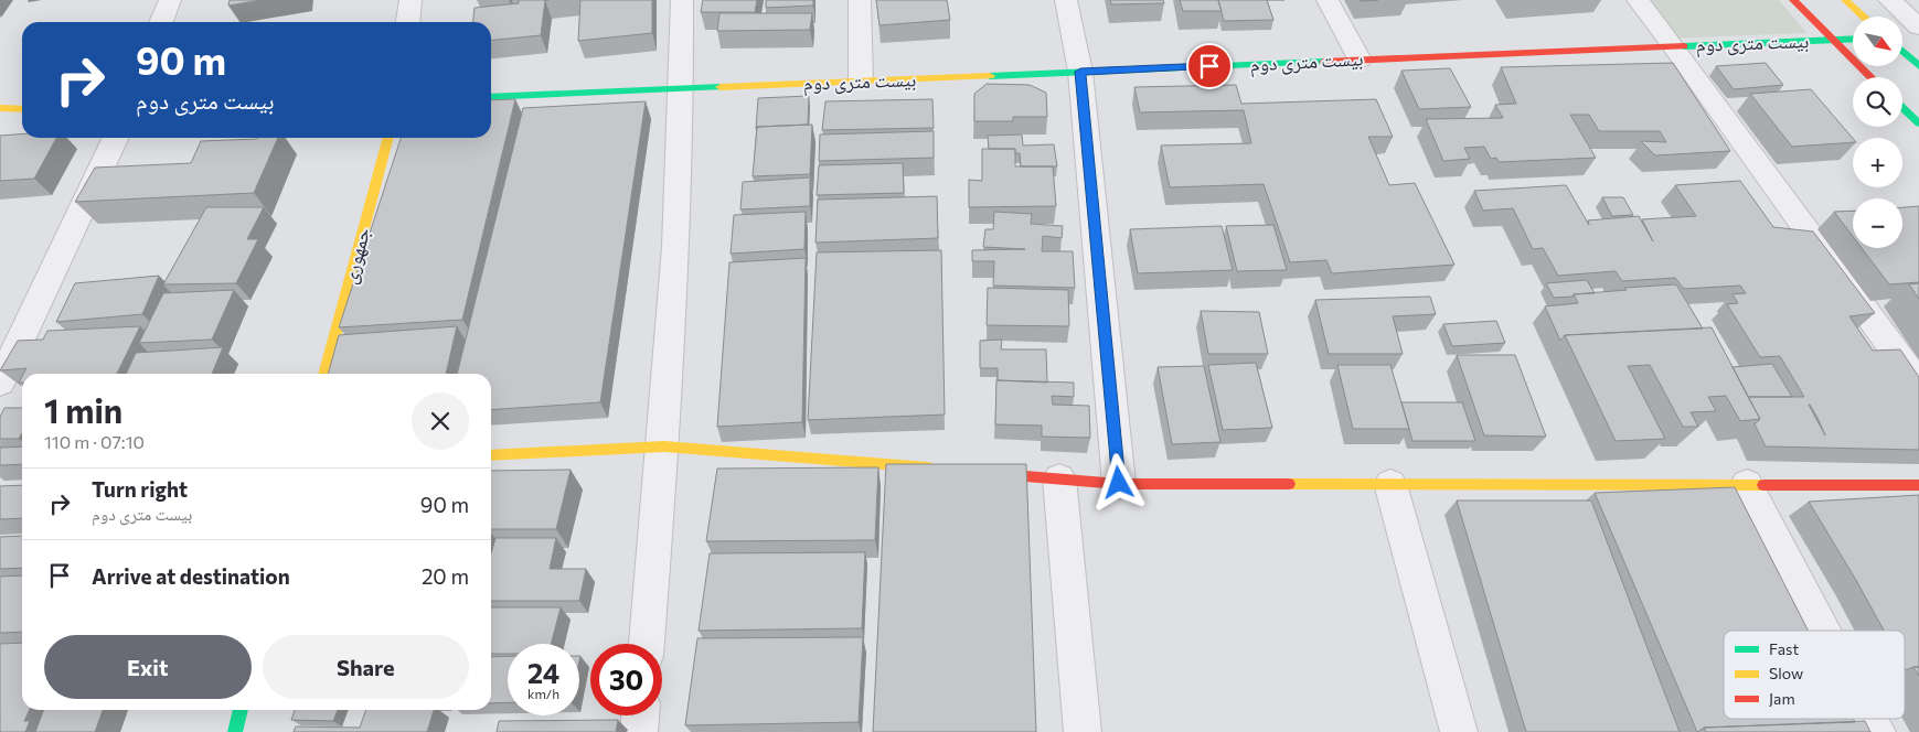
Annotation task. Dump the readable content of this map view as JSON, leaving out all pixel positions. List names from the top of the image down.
{
  "streets": {
    "street": ["بیست متری دوم", "جمهوری"]
  },
  "legend": ["Fast", "Slow", "Jam"],
  "north": "bottom right",
  "page": {
    "map_buttons": ["+", "−"],
    "turn": ["90 m", "بیست متری دوم"],
    "heading": ["1 min", "110 m · 07:10"],
    "list": [
      {
        "name": "Turn right",
        "note": "بیست متری دوم",
        "value": "90 m"
      },
      {
        "name": "Arrive at destination",
        "value": "20 m"
      }
    ],
    "buttons": ["Exit", "Share"],
    "speed": "24 km/h",
    "limit": "30"
  }
}
